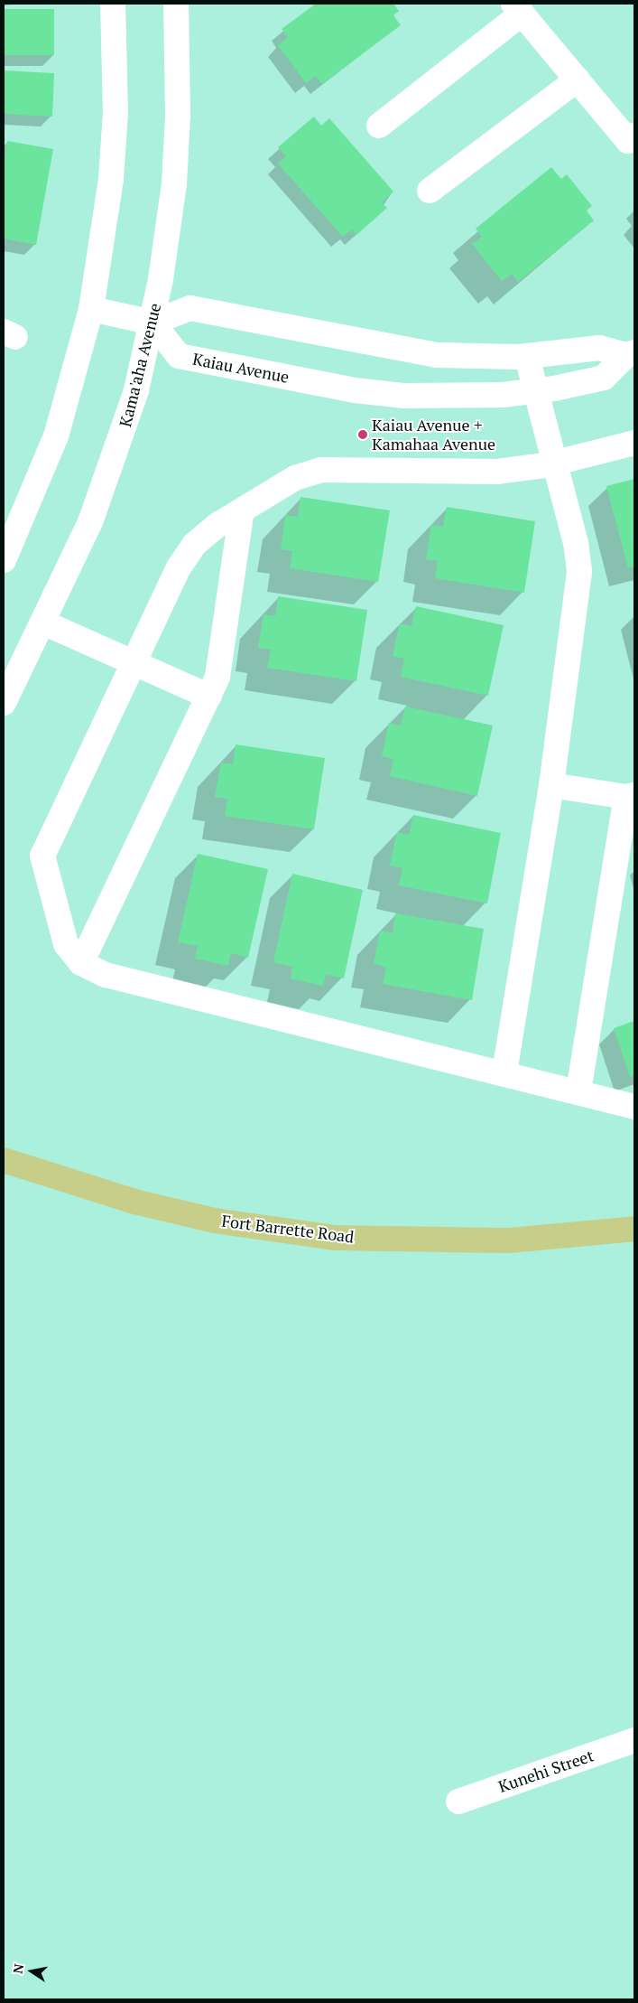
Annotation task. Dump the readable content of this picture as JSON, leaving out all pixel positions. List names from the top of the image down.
{
  "streets": {
    "main road": ["Fort Barrette Road"],
    "street": ["Kama'aha Avenue", "Kaiau Avenue", "Kunehi Street"]
  },
  "crossings": [
    ["Kama'aha Avenue", "Kaiau Avenue"]
  ],
  "places": ["Kaiau Avenue + Kamahaa Avenue"],
  "north": "left"
}
